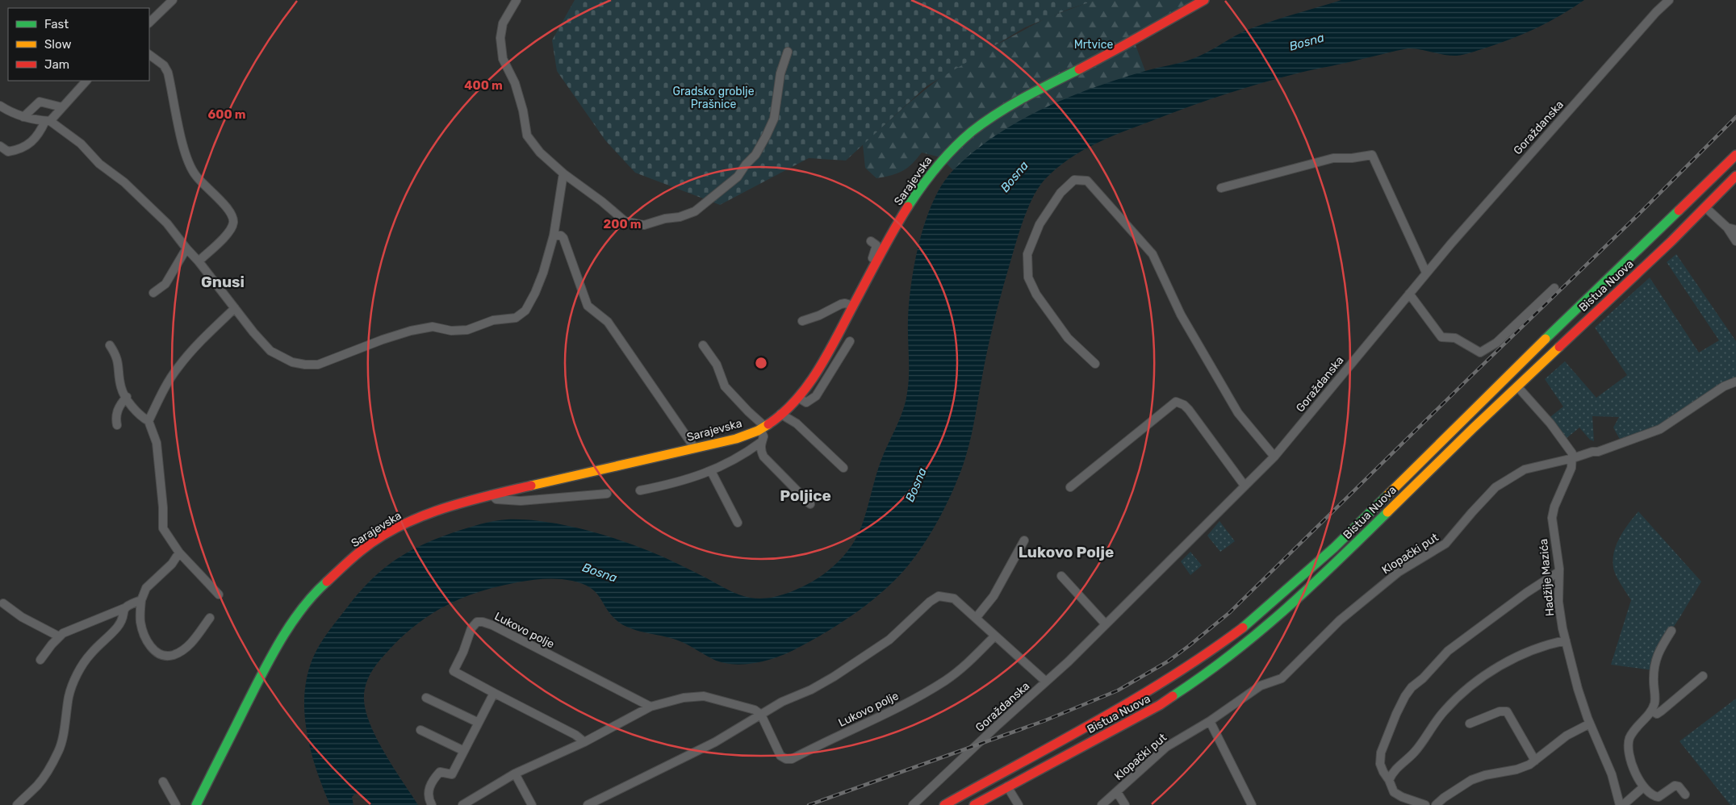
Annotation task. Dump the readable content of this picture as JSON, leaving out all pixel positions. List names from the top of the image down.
{
  "streets": {
    "main road": ["Sarajevska", "Bistua Nuova"],
    "street": [
      "Goraždanska",
      "Klopački put",
      "Hadžije Mazića",
      "Lukovo polje"
    ]
  },
  "crossings": [
    ["Klopački put", "Hadžije Mazića"]
  ],
  "districts": ["Gnusi", "Poljice", "Lukovo Polje"],
  "water": ["Bosna"],
  "parks": ["Mrtvice", "Gradsko groblje Prašnice"],
  "legend": ["Fast", "Slow", "Jam"],
  "rings": ["400 m", "600 m", "200 m"]
}
